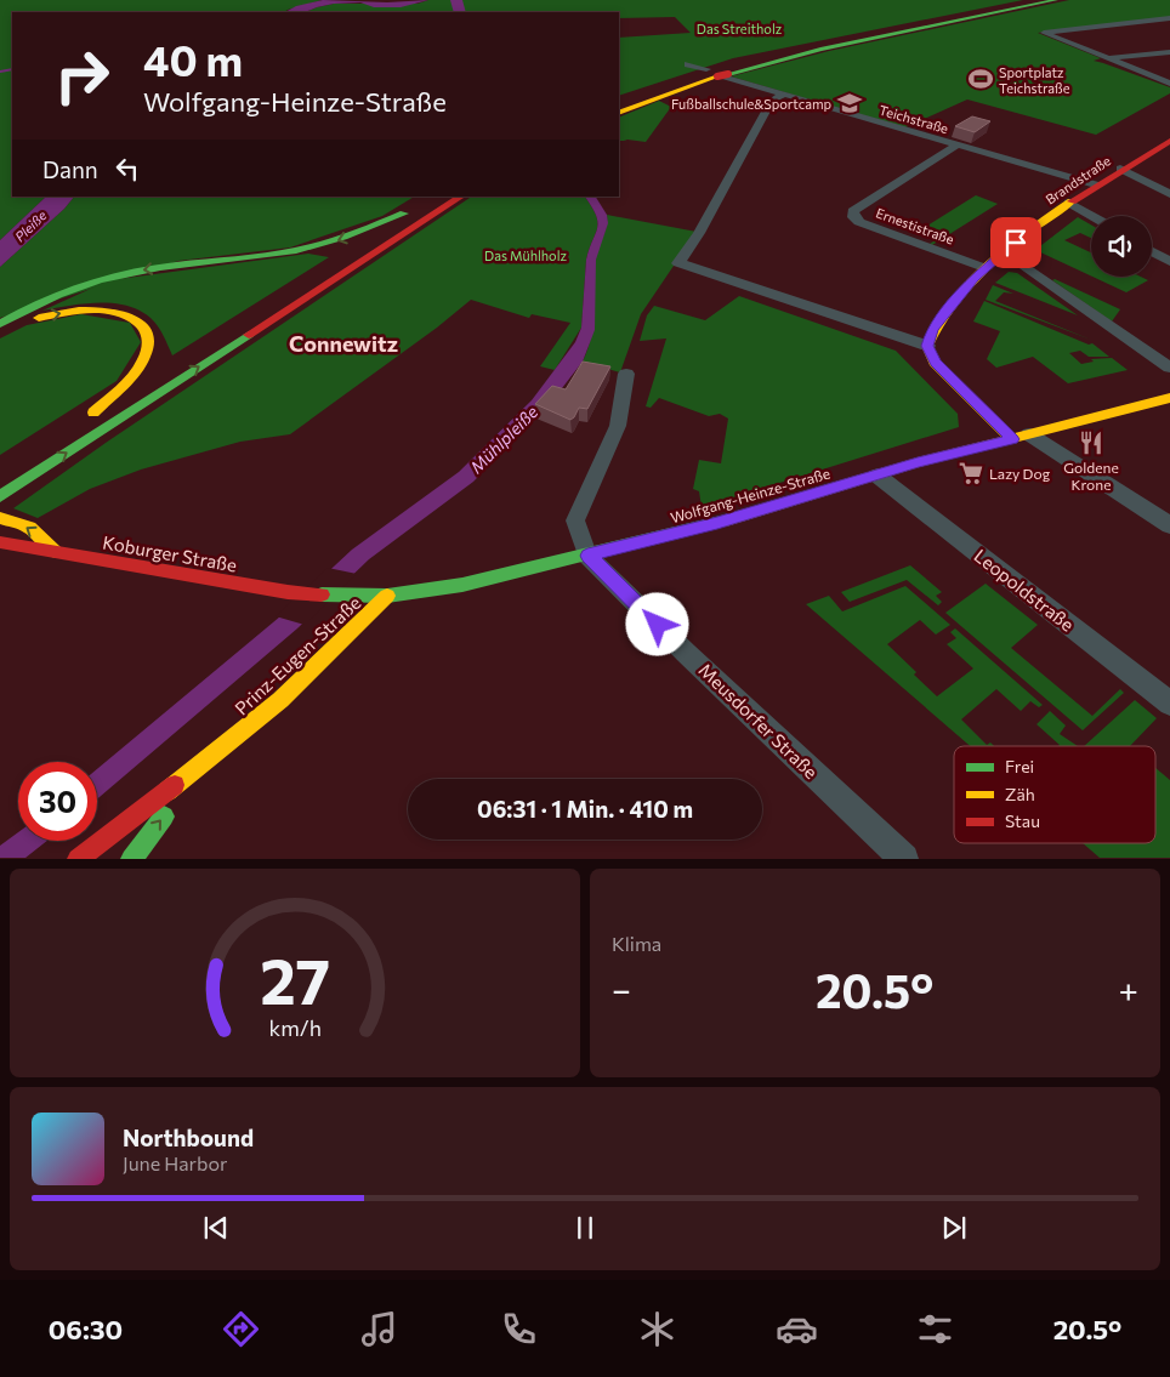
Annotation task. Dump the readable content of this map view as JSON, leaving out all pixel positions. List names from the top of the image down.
{
  "streets": {
    "main road": [
      "Brandstraße",
      "Wolfgang-Heinze-Straße",
      "Koburger Straße",
      "Prinz-Eugen-Straße"
    ],
    "street": [
      "Teichstraße",
      "Ernestistraße",
      "Leopoldstraße",
      "Meusdorfer Straße"
    ]
  },
  "crossings": [
    ["Teichstraße", "Brandstraße"],
    ["Teichstraße", "Ernestistraße"],
    ["Brandstraße", "Ernestistraße"],
    ["Wolfgang-Heinze-Straße", "Koburger Straße"],
    ["Wolfgang-Heinze-Straße", "Leopoldstraße"],
    ["Wolfgang-Heinze-Straße", "Prinz-Eugen-Straße"],
    ["Wolfgang-Heinze-Straße", "Meusdorfer Straße"]
  ],
  "districts": ["Connewitz"],
  "water": ["Pleiße", "Mühlpleiße"],
  "parks": ["Das Streitholz", "Das Mühlholz"],
  "places": {
    "sports": ["Sportplatz Teichstraße"],
    "school or university": ["Fußballschule&Sportcamp"],
    "restaurant": ["Goldene Krone"],
    "supermarket": ["Lazy Dog"]
  },
  "legend": ["Frei", "Zäh", "Stau"],
  "page": {
    "turn": ["40 m", "Wolfgang-Heinze-Straße"],
    "then": "Dann",
    "limit": "30",
    "trip": "06:31 · 1 Min. · 410 m",
    "tile": "Klima",
    "heat": ["−", "20.5°", "+"],
    "song": ["Northbound", "June Harbor"],
    "tabs": ["06:30", "20.5°"],
    "gauge": ["27", "km/h"]
  }
}
